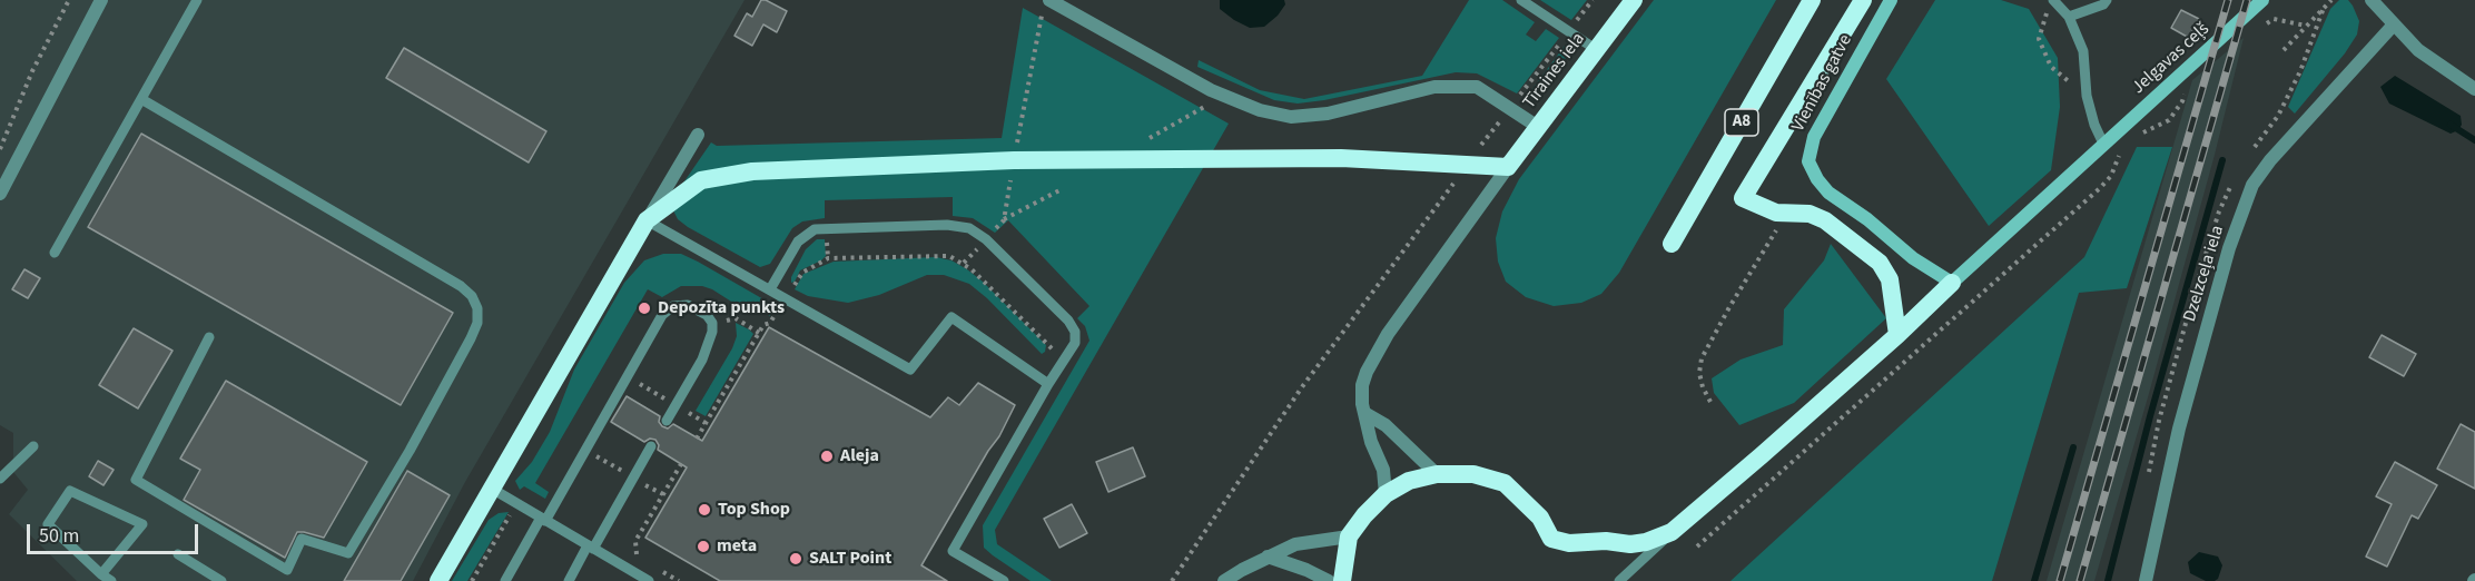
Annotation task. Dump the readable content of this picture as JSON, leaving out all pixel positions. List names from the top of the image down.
{
  "streets": {
    "highway": ["Tīraines iela", "Vienības gatve", "A8"],
    "main road": ["Jelgavas ceļš"],
    "street": ["Dzelzceļa iela"]
  },
  "places": [
    "Depozīta punkts",
    "Aleja",
    "Top Shop",
    "meta",
    "SALT Point"
  ],
  "scale_bar": "50 m"
}
